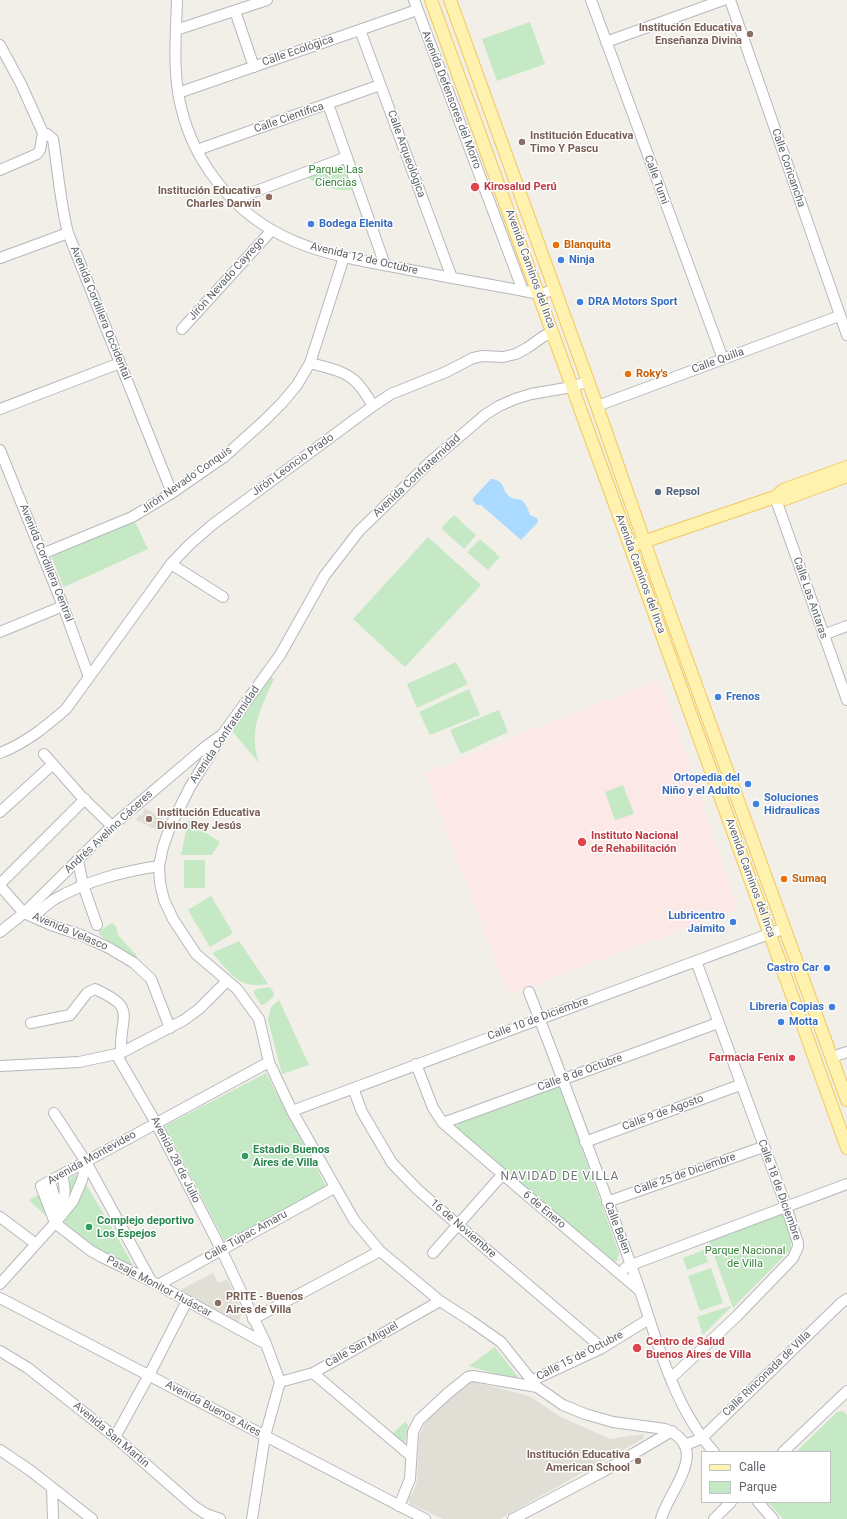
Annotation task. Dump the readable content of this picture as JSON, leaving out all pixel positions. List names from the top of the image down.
{
  "streets": {
    "main road": ["Avenida Caminos del Inca"],
    "street": [
      "Calle Ecológica",
      "Avenida Defensores del Morro",
      "Calle Científica",
      "Calle Arqueológica",
      "Calle Coricancha",
      "Calle Tumi",
      "Avenida 12 de Octubre",
      "Jirón Nevado Cayrego",
      "Avenida Cordillera Occidental",
      "Calle Quilla",
      "Jirón Leoncio Prado",
      "Avenida Confraternidad",
      "Jirón Nevado Conquis",
      "Avenida Cordillera Central",
      "Calle Las Antaras",
      "Andrés Avelino Cáceres",
      "Avenida Velasco",
      "Calle 10 de Diciembre",
      "Calle 8 de Octubre",
      "Calle 9 de Agosto",
      "Avenida Montevideo",
      "Avenida 28 de Julio",
      "Calle 25 de Diciembre",
      "Calle 18 de Diciembre",
      "6 de Enero",
      "Calle Belen",
      "16 de Noviembre",
      "Calle Túpac Amaru",
      "Pasaje Monitor Huáscar",
      "Calle San Miguel",
      "Calle 15 de Octubre",
      "Calle Rinconada de Villa",
      "Avenida Buenos Aires",
      "Avenida San Martín"
    ]
  },
  "crossings": [
    ["Calle Ecológica", "Avenida Defensores del Morro"],
    ["Calle Ecológica", "Calle Arqueológica"],
    ["Calle Ecológica", "Avenida 12 de Octubre"],
    ["Avenida Defensores del Morro", "Avenida 12 de Octubre"],
    ["Calle Científica", "Calle Arqueológica"],
    ["Calle Científica", "Avenida 12 de Octubre"],
    ["Calle Arqueológica", "Avenida 12 de Octubre"],
    ["Calle Coricancha", "Calle Quilla"],
    ["Calle Tumi", "Calle Quilla"],
    ["Avenida 12 de Octubre", "Avenida Caminos del Inca"],
    ["Avenida 12 de Octubre", "Jirón Nevado Cayrego"],
    ["Avenida 12 de Octubre", "Jirón Nevado Conquis"],
    ["Avenida Caminos del Inca", "Calle Quilla"],
    ["Avenida Caminos del Inca", "Jirón Leoncio Prado"],
    ["Avenida Caminos del Inca", "Avenida Confraternidad"],
    ["Avenida Caminos del Inca", "Calle 10 de Diciembre"],
    ["Avenida Cordillera Occidental", "Jirón Nevado Conquis"],
    ["Jirón Leoncio Prado", "Avenida Cordillera Central"],
    ["Avenida Confraternidad", "Andrés Avelino Cáceres"],
    ["Avenida Confraternidad", "Calle 10 de Diciembre"],
    ["Avenida Confraternidad", "Avenida Montevideo"],
    ["Avenida Confraternidad", "Calle Túpac Amaru"],
    ["Avenida Confraternidad", "Calle San Miguel"],
    ["Avenida Confraternidad", "Calle 15 de Octubre"],
    ["Jirón Nevado Conquis", "Avenida Cordillera Central"],
    ["Andrés Avelino Cáceres", "Avenida Velasco"],
    ["Calle 10 de Diciembre", "Calle 18 de Diciembre"],
    ["Calle 10 de Diciembre", "6 de Enero"],
    ["Calle 10 de Diciembre", "Calle Belen"],
    ["Calle 10 de Diciembre", "16 de Noviembre"],
    ["Calle 8 de Octubre", "Calle 18 de Diciembre"],
    ["Calle 8 de Octubre", "6 de Enero"],
    ["Calle 8 de Octubre", "Calle Belen"],
    ["Calle 9 de Agosto", "Calle 18 de Diciembre"],
    ["Calle 9 de Agosto", "Calle Belen"],
    ["Avenida Montevideo", "Avenida 28 de Julio"],
    ["Avenida 28 de Julio", "Calle Túpac Amaru"],
    ["Avenida 28 de Julio", "Pasaje Monitor Huáscar"],
    ["Avenida 28 de Julio", "Calle San Miguel"],
    ["Calle 25 de Diciembre", "Calle 18 de Diciembre"],
    ["Calle 25 de Diciembre", "Calle Belen"],
    ["Calle 18 de Diciembre", "Calle Belen"],
    ["6 de Enero", "Calle Belen"],
    ["Calle Belen", "Calle 15 de Octubre"],
    ["Calle Belen", "Calle Rinconada de Villa"],
    ["16 de Noviembre", "Calle 15 de Octubre"],
    ["Calle Túpac Amaru", "Pasaje Monitor Huáscar"]
  ],
  "districts": ["NAVIDAD DE VILLA"],
  "parks": ["Parque Las Ciencias", "Parque Nacional de Villa"],
  "places": [
    "Institución Educativa Enseñanza Divina",
    "Institución Educativa Timo Y Pascu",
    "Kirosalud Perú",
    "Institución Educativa Charles Darwin",
    "Bodega Elenita",
    "Blanquita",
    "Ninja",
    "DRA Motors Sport",
    "Roky's",
    "Repsol",
    "Frenos",
    "Ortopedia del Niño y el Adulto",
    "Soluciones Hidraulicas",
    "Institución Educativa Divino Rey Jesús",
    "Instituto Nacional de Rehabilitación",
    "Sumaq",
    "Lubricentro Jaimito",
    "Castro Car",
    "Libreria Copias",
    "Motta",
    "Farmacia Fenix",
    "Estadio Buenos Aires de Villa",
    "Complejo deportivo Los Espejos",
    "PRITE - Buenos Aires de Villa",
    "Centro de Salud Buenos Aires de Villa",
    "Institución Educativa American School"
  ],
  "legend": ["Calle", "Parque"]
}
